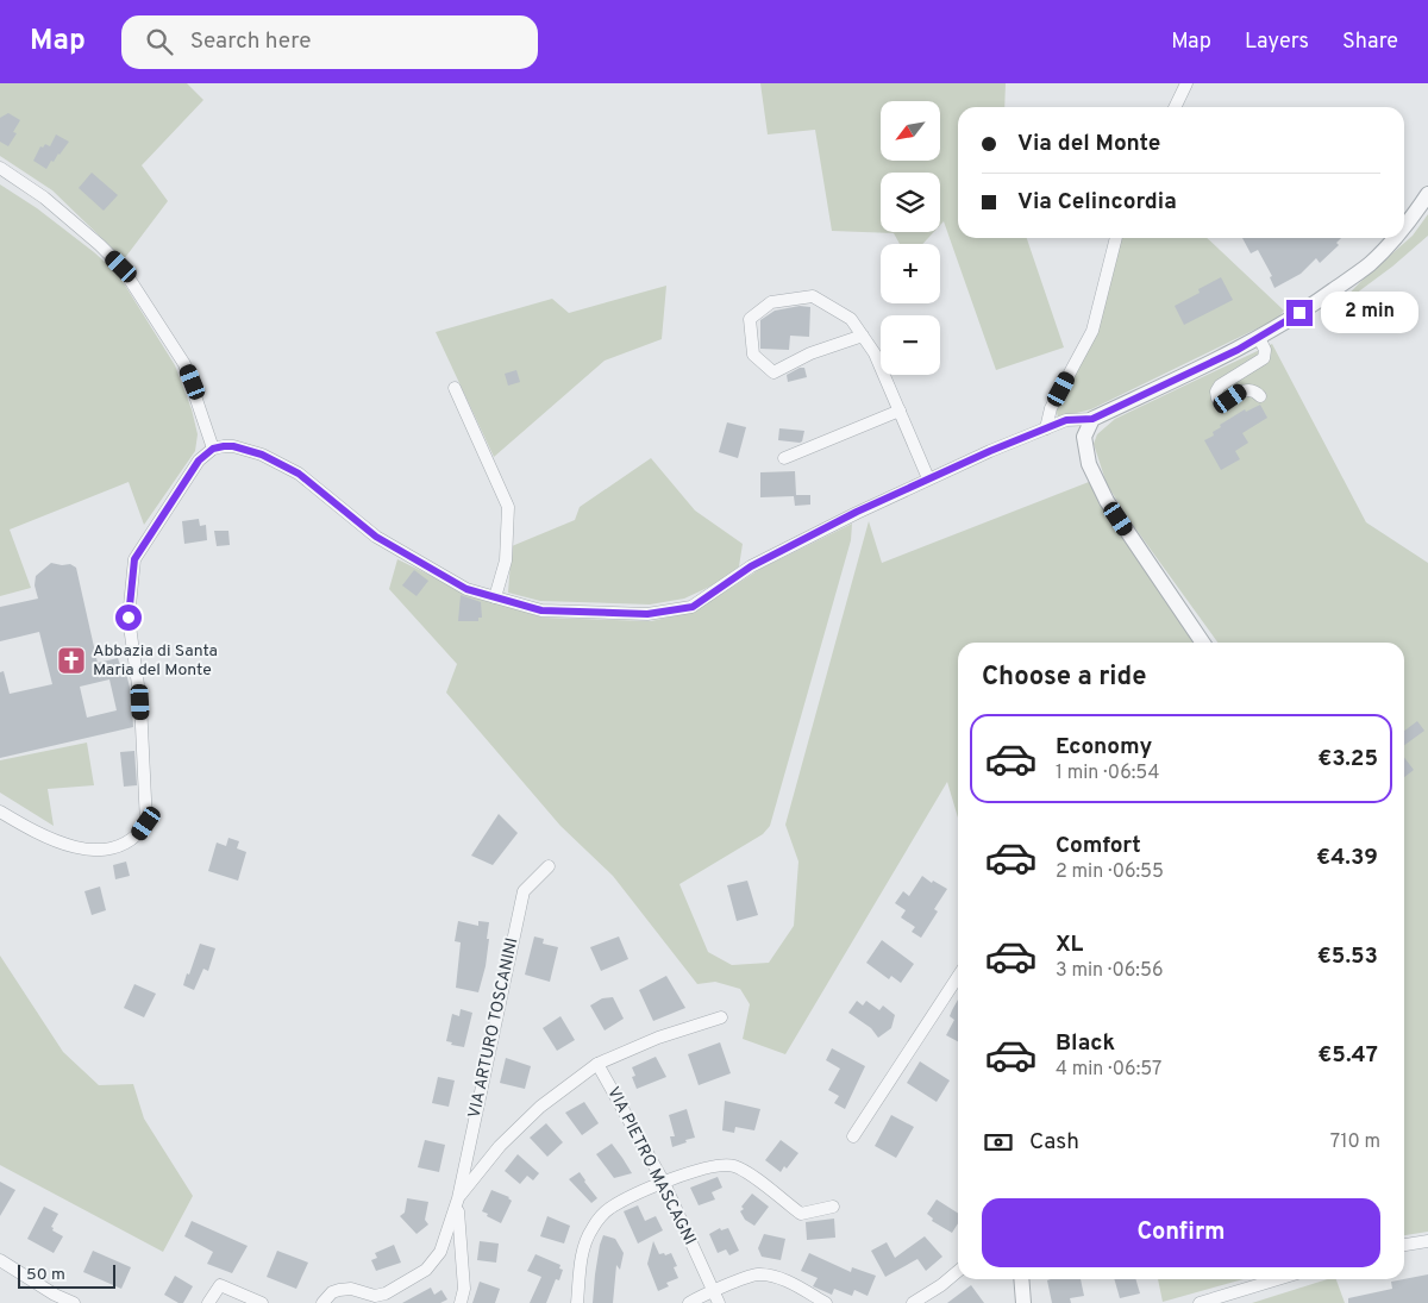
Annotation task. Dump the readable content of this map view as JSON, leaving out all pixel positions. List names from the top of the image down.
{
  "streets": {
    "street": ["VIA ARTURO TOSCANINI", "VIA PIETRO MASCAGNI"]
  },
  "places": {
    "church": ["Abbazia di Santa Maria del Monte"]
  },
  "scale_bar": "50 m",
  "north": "bottom left",
  "page": {
    "header": "Map",
    "search": "Search here",
    "nav": ["Map", "Layers", "Share"],
    "map_buttons": ["+", "−"],
    "banner": ["Via del Monte", "Via Celincordia"],
    "bubble": "2 min",
    "heading": "Choose a ride",
    "list": [
      {
        "name": "Economy",
        "note": "1 min · 06:54",
        "value": "€3.25"
      },
      {
        "name": "Comfort",
        "note": "2 min · 06:55",
        "value": "€4.39"
      },
      {
        "name": "XL",
        "note": "3 min · 06:56",
        "value": "€5.53"
      },
      {
        "name": "Black",
        "note": "4 min · 06:57",
        "value": "€5.47"
      }
    ],
    "pay": ["Cash", "710 m"],
    "buttons": "Confirm",
    "scale": "50 m"
  }
}
